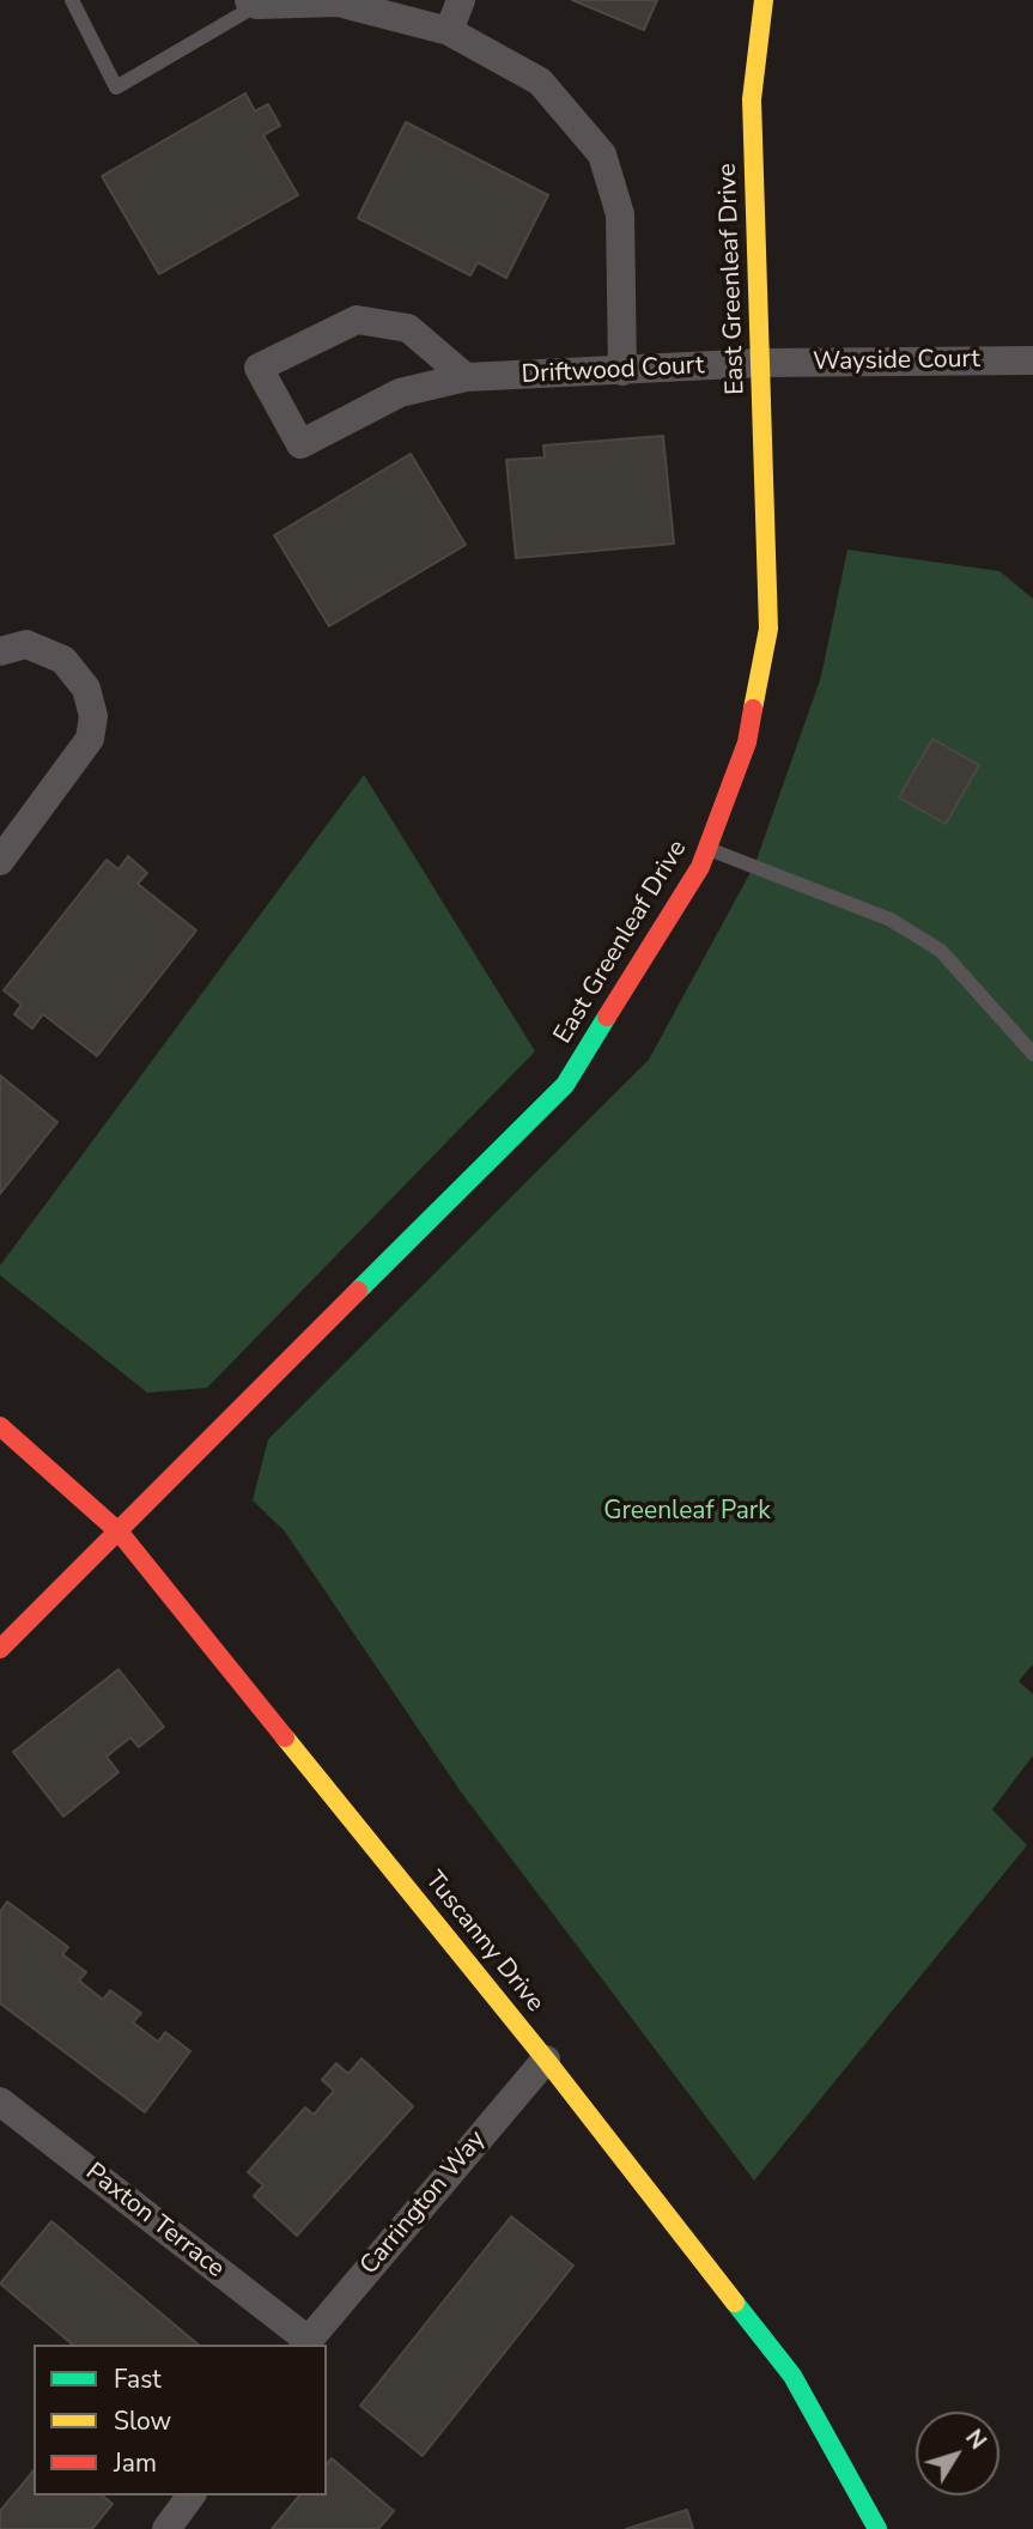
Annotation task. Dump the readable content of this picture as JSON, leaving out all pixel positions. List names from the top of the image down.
{
  "streets": {
    "street": [
      "East Greenleaf Drive",
      "Wayside Court",
      "Driftwood Court",
      "Tuscanny Drive",
      "Carrington Way",
      "Paxton Terrace"
    ]
  },
  "crossings": [
    ["East Greenleaf Drive", "Wayside Court"],
    ["East Greenleaf Drive", "Driftwood Court"],
    ["East Greenleaf Drive", "Tuscanny Drive"],
    ["Wayside Court", "Driftwood Court"],
    ["Tuscanny Drive", "Carrington Way"],
    ["Carrington Way", "Paxton Terrace"]
  ],
  "parks": ["Greenleaf Park"],
  "legend": ["Fast", "Slow", "Jam"],
  "north": "top right"
}
